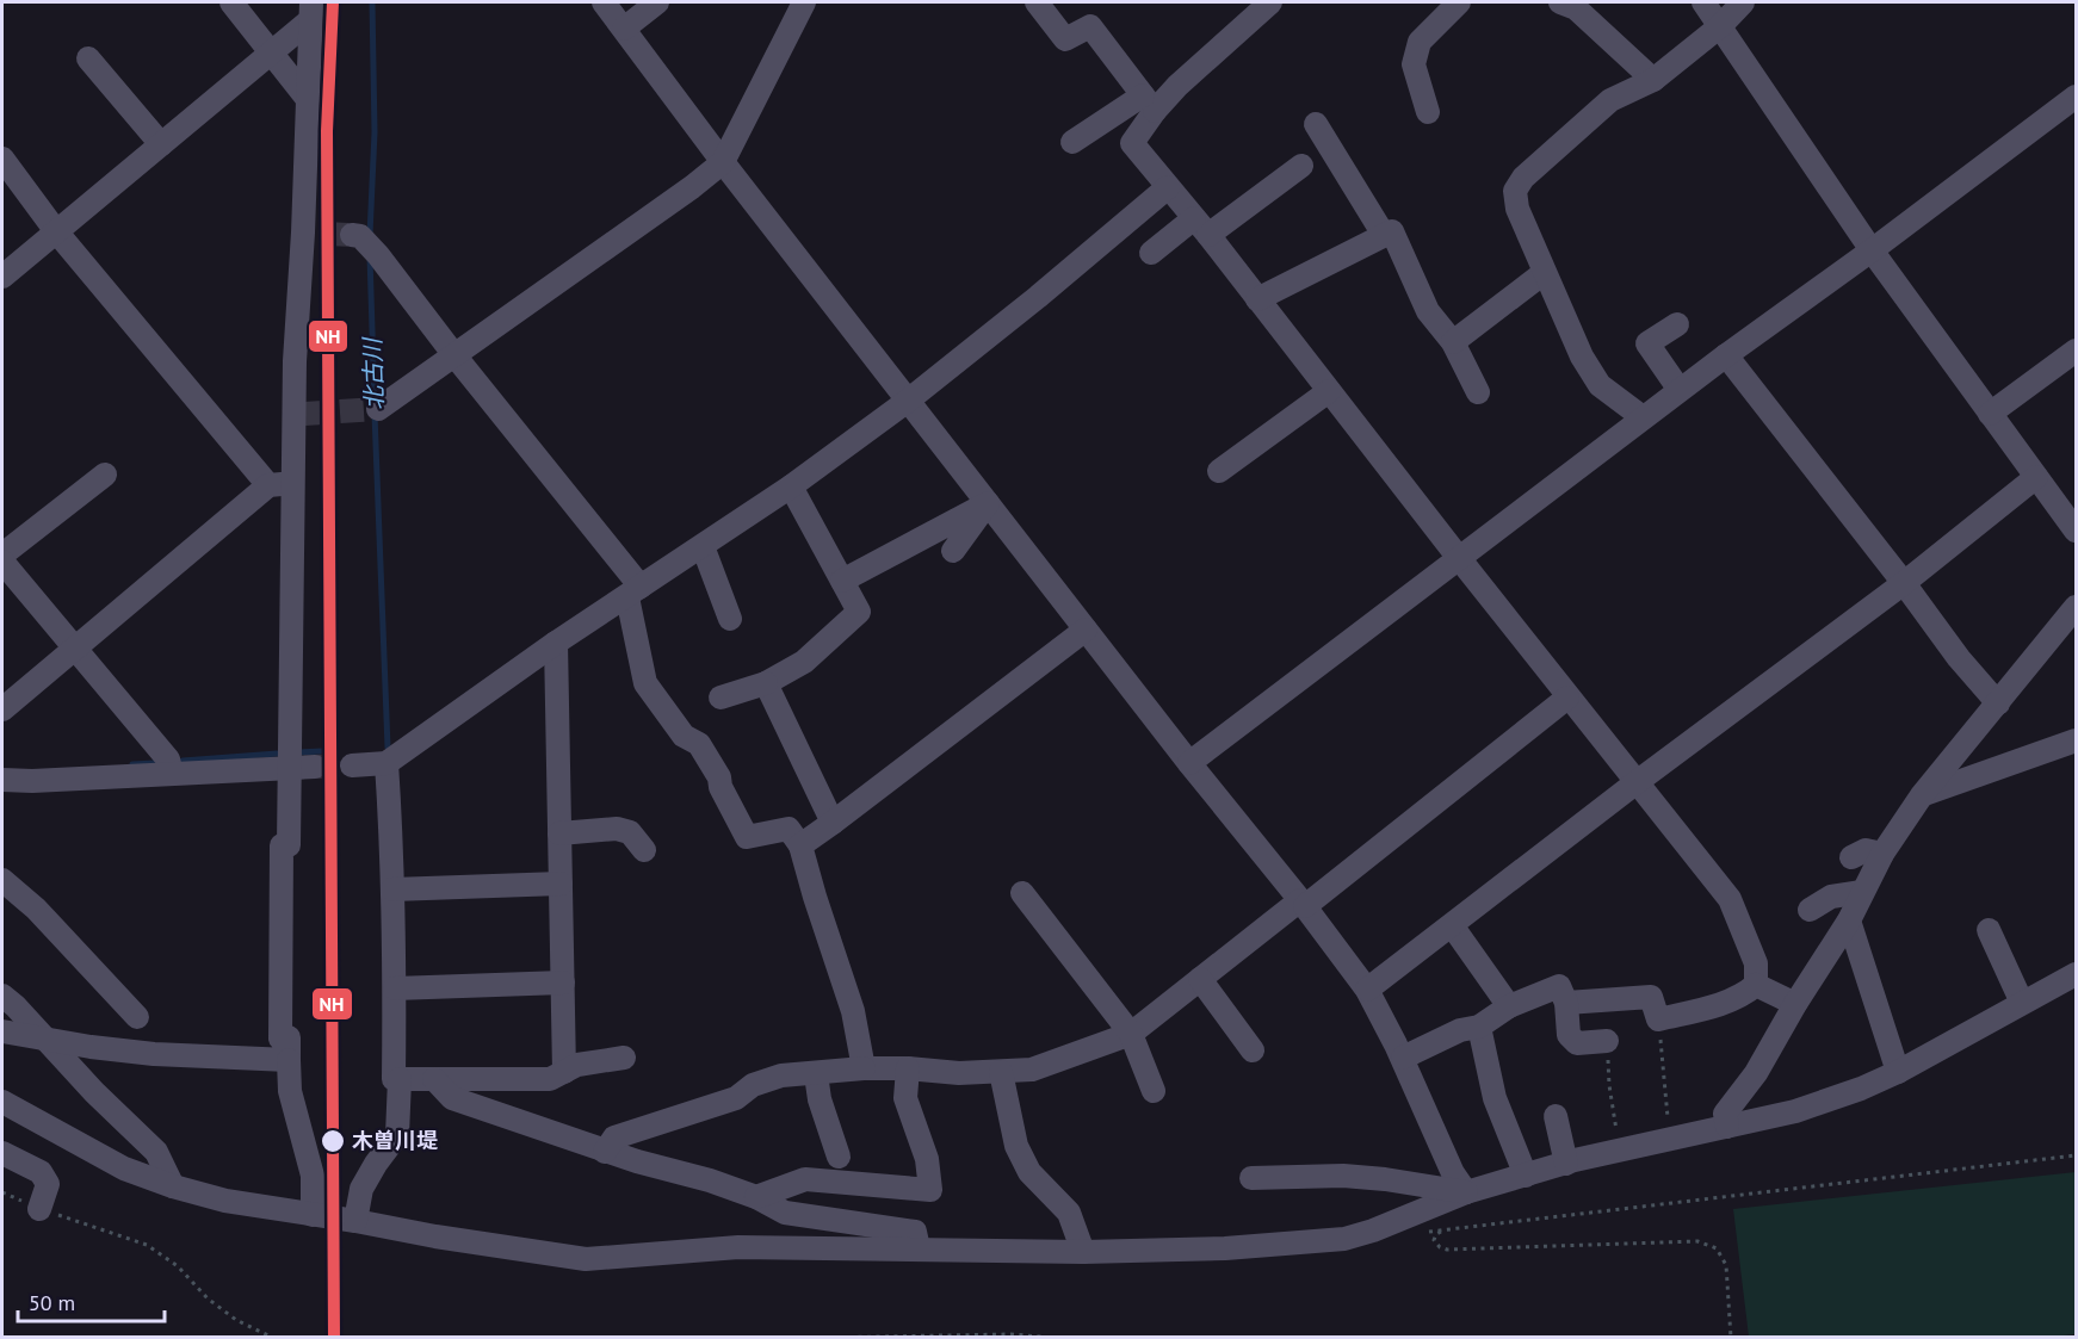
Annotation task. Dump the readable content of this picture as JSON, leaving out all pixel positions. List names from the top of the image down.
{
  "water": ["北古川"],
  "places": ["木曽川堤"],
  "lines": ["transit line NH"],
  "scale_bar": "50 m"
}
